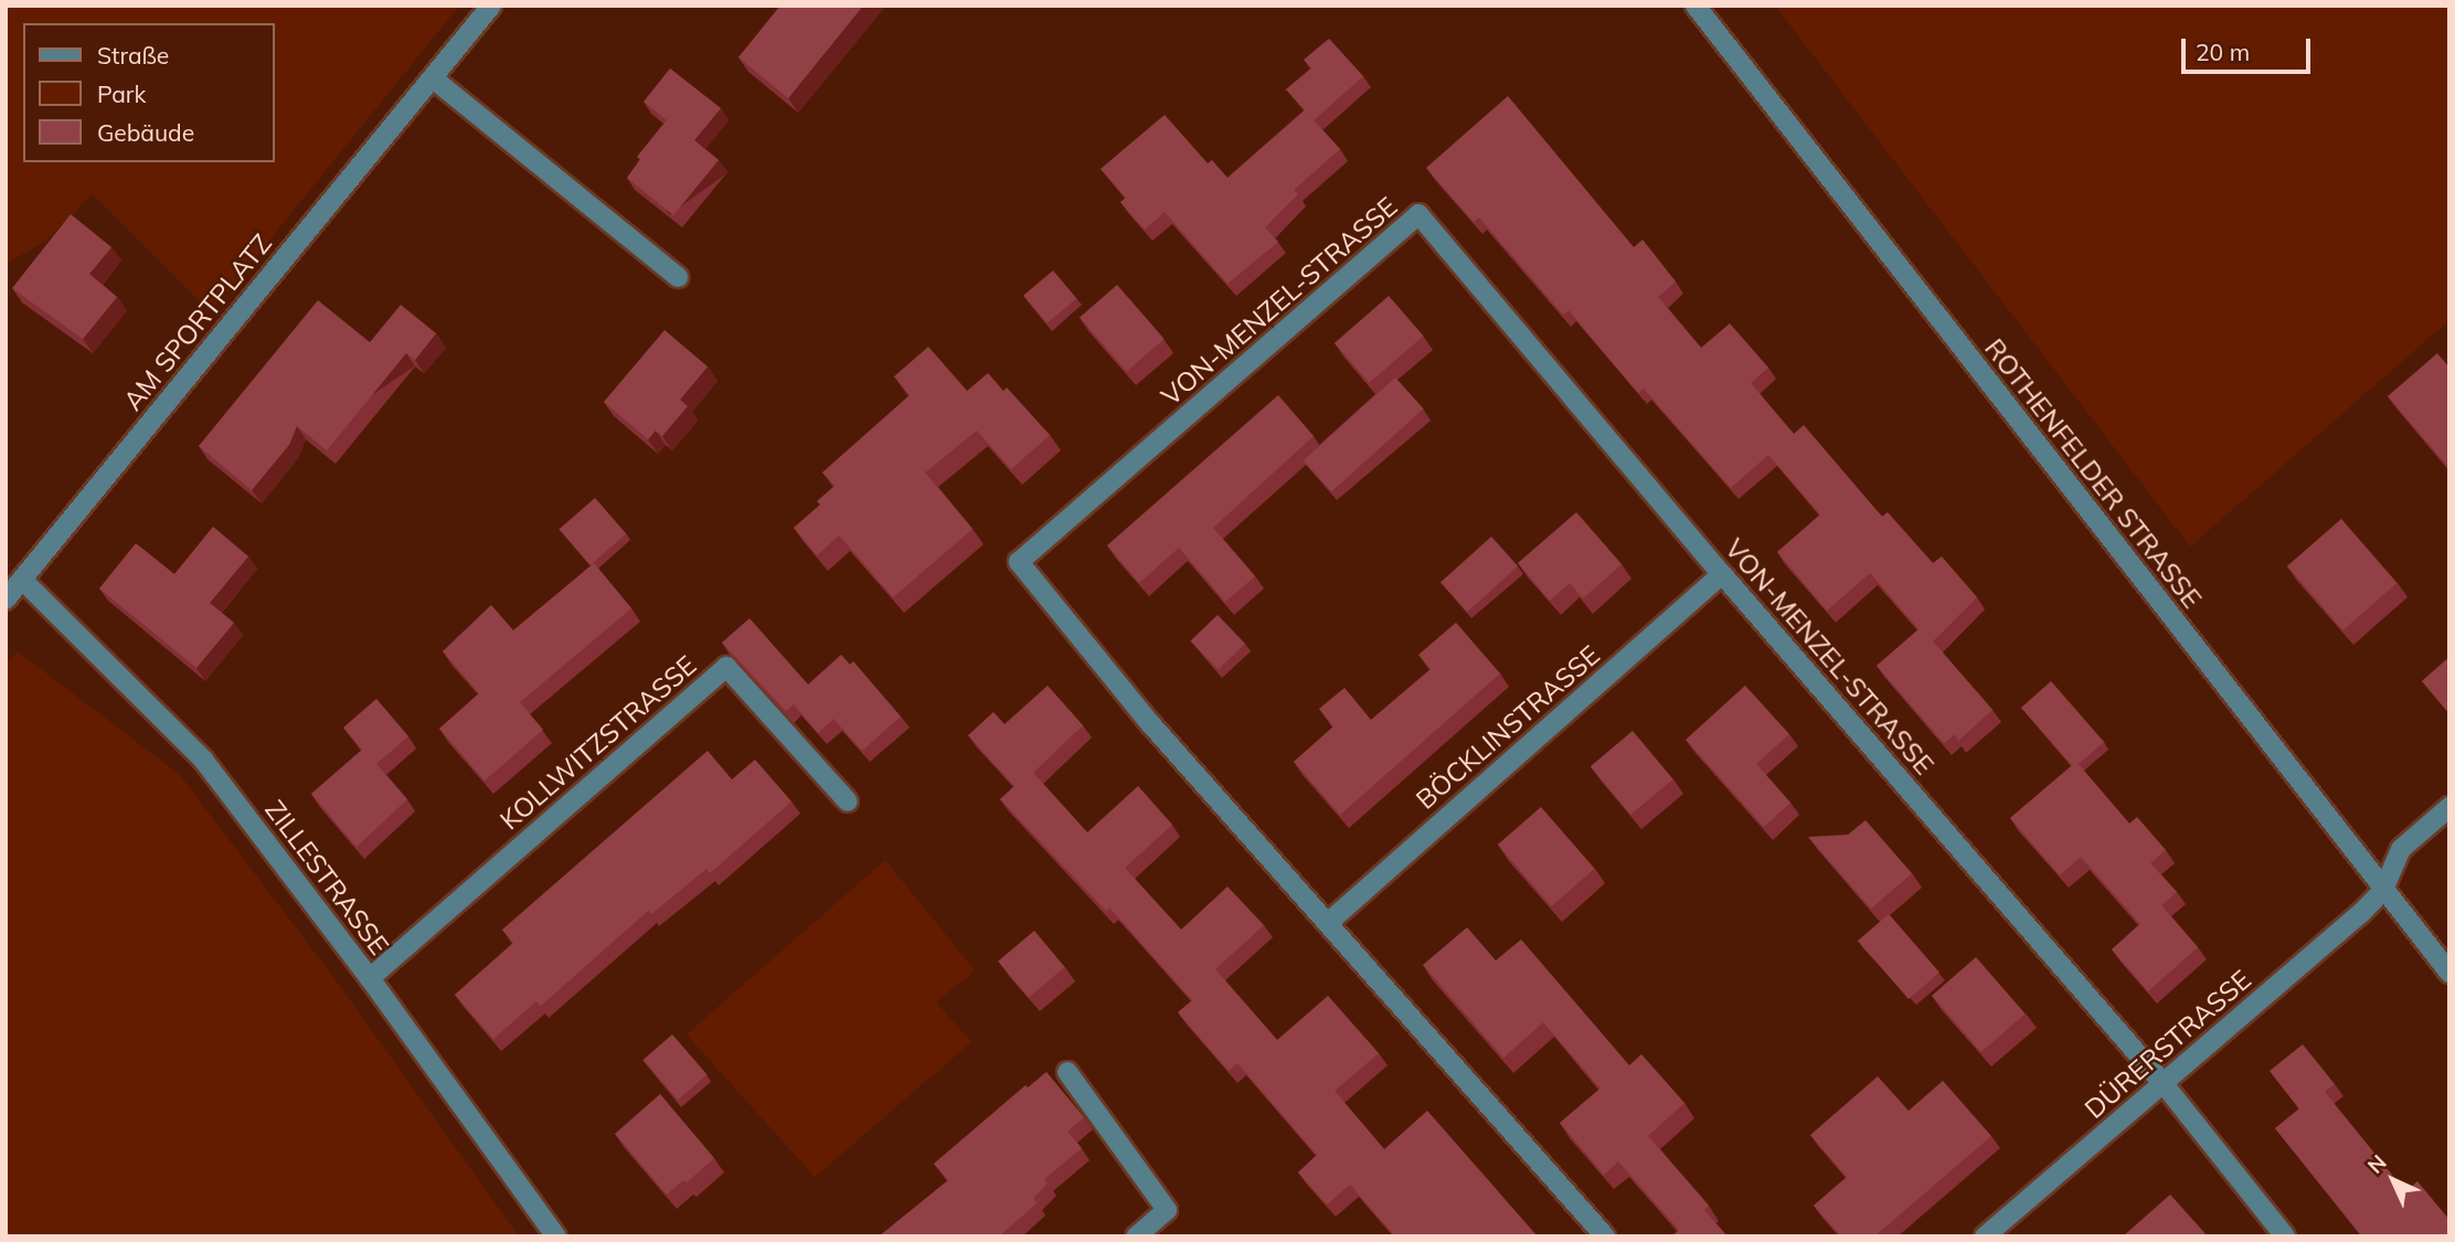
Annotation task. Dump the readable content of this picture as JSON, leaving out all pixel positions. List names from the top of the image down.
{
  "streets": {
    "street": [
      "VON-MENZEL-STRASSE",
      "AM SPORTPLATZ",
      "ROTHENFELDER STRASSE",
      "BÖCKLINSTRASSE",
      "KOLLWITZSTRASSE",
      "ZILLESTRASSE",
      "DÜRERSTRASSE"
    ]
  },
  "crossings": [
    ["VON-MENZEL-STRASSE", "BÖCKLINSTRASSE"],
    ["VON-MENZEL-STRASSE", "DÜRERSTRASSE"],
    ["AM SPORTPLATZ", "ZILLESTRASSE"],
    ["ROTHENFELDER STRASSE", "DÜRERSTRASSE"],
    ["KOLLWITZSTRASSE", "ZILLESTRASSE"]
  ],
  "legend": ["Straße", "Park", "Gebäude"],
  "scale_bar": "20 m",
  "north": "top left"
}
